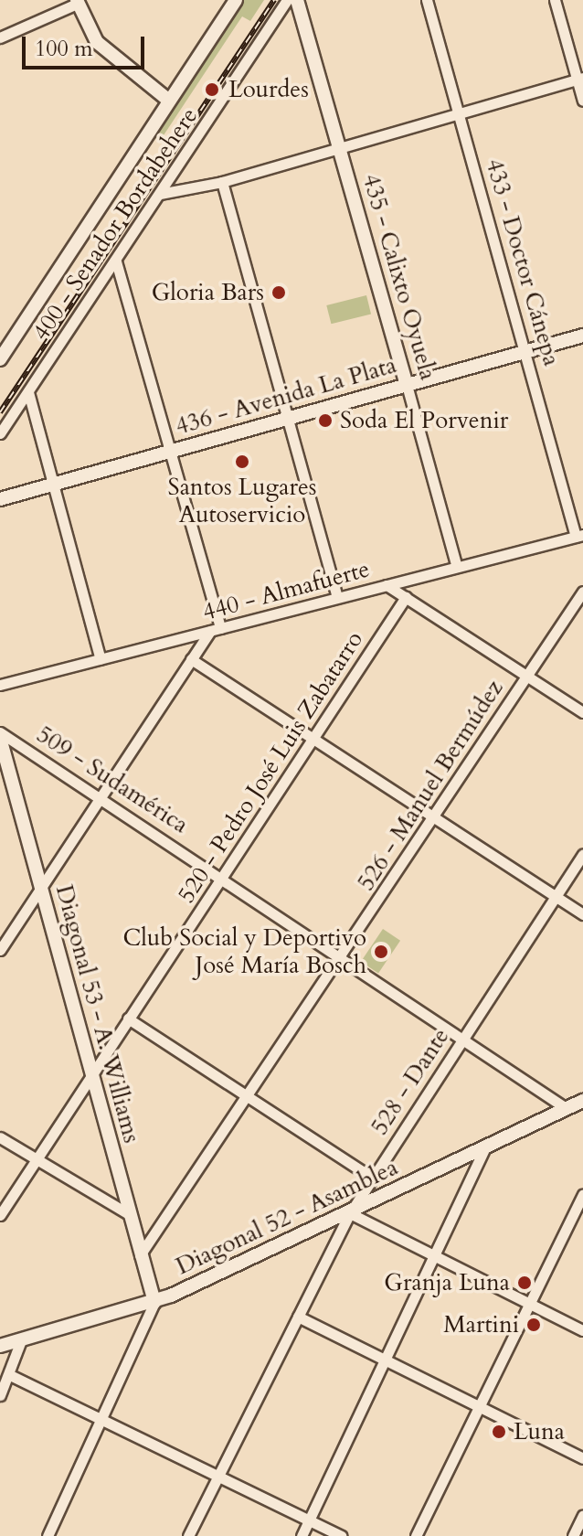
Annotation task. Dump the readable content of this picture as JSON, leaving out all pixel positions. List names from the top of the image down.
{
  "streets": {
    "street": [
      "400 - Senador Bordabehere",
      "433 - Doctor Cánepa",
      "435 - Calixto Oyuela",
      "436 - Avenida La Plata",
      "440 - Almafuerte",
      "520 - Pedro José Luis Zabatarro",
      "509 - Sudamérica",
      "526 - Manuel Bermúdez",
      "Diagonal 53 - A. Williams",
      "528 - Dante",
      "Diagonal 52 - Asamblea"
    ]
  },
  "crossings": [
    ["433 - Doctor Cánepa", "436 - Avenida La Plata"],
    ["433 - Doctor Cánepa", "440 - Almafuerte"],
    ["435 - Calixto Oyuela", "436 - Avenida La Plata"],
    ["435 - Calixto Oyuela", "440 - Almafuerte"],
    ["520 - Pedro José Luis Zabatarro", "509 - Sudamérica"],
    ["520 - Pedro José Luis Zabatarro", "Diagonal 53 - A. Williams"],
    ["509 - Sudamérica", "526 - Manuel Bermúdez"],
    ["509 - Sudamérica", "528 - Dante"],
    ["509 - Sudamérica", "Diagonal 52 - Asamblea"],
    ["526 - Manuel Bermúdez", "Diagonal 53 - A. Williams"],
    ["Diagonal 53 - A. Williams", "Diagonal 52 - Asamblea"],
    ["528 - Dante", "Diagonal 52 - Asamblea"]
  ],
  "places": [
    "Lourdes",
    "Gloria Bars",
    "Soda El Porvenir",
    "Santos Lugares Autoservicio",
    "Club Social y Deportivo José María Bosch",
    "Granja Luna",
    "Martini",
    "Luna"
  ],
  "scale_bar": "100 m"
}
